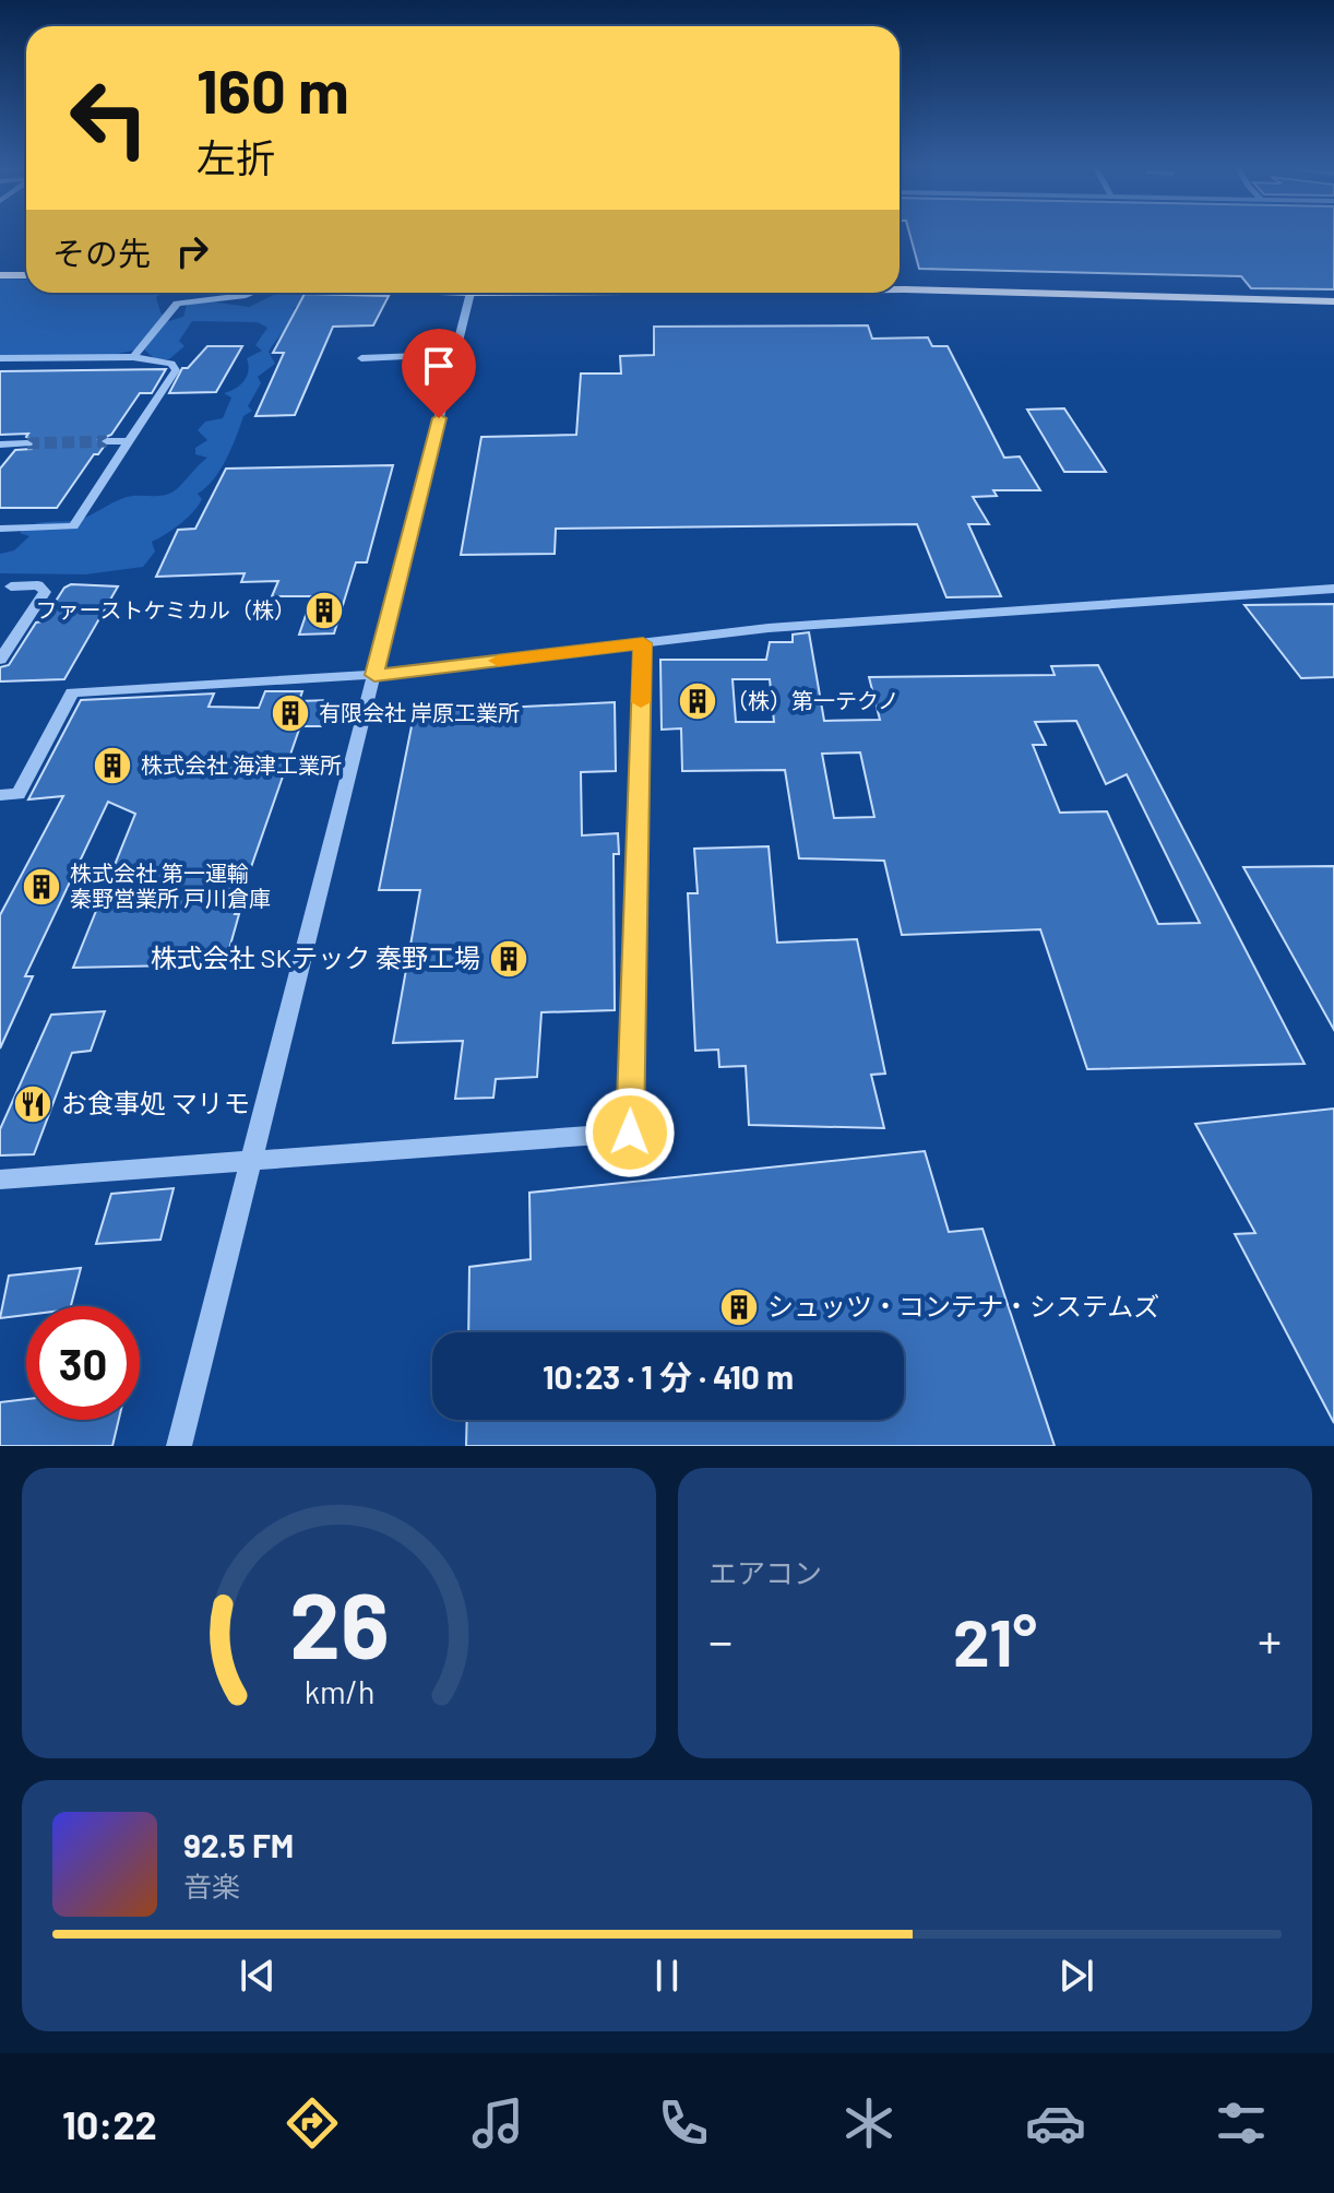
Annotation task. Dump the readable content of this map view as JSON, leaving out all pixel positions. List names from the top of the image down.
{
  "places": {
    "building": [
      "ファーストケミカル（株）",
      "（株）第一テクノ",
      "有限会社 岸原工業所",
      "株式会社 海津工業所",
      "株式会社 第一運輸 秦野営業所 戸川倉庫",
      "株式会社 SKテック 秦野工場",
      "シュッツ・コンテナ・システムズ"
    ],
    "restaurant": ["お食事処 マリモ"]
  },
  "page": {
    "turn": ["160 m", "左折"],
    "then": "その先",
    "limit": "30",
    "trip": "10:23 · 1 分 · 410 m",
    "tile": "エアコン",
    "heat": ["−", "21°", "+"],
    "song": ["92.5 FM", "音楽"],
    "tabs": "10:22",
    "gauge": ["26", "km/h"]
  }
}
